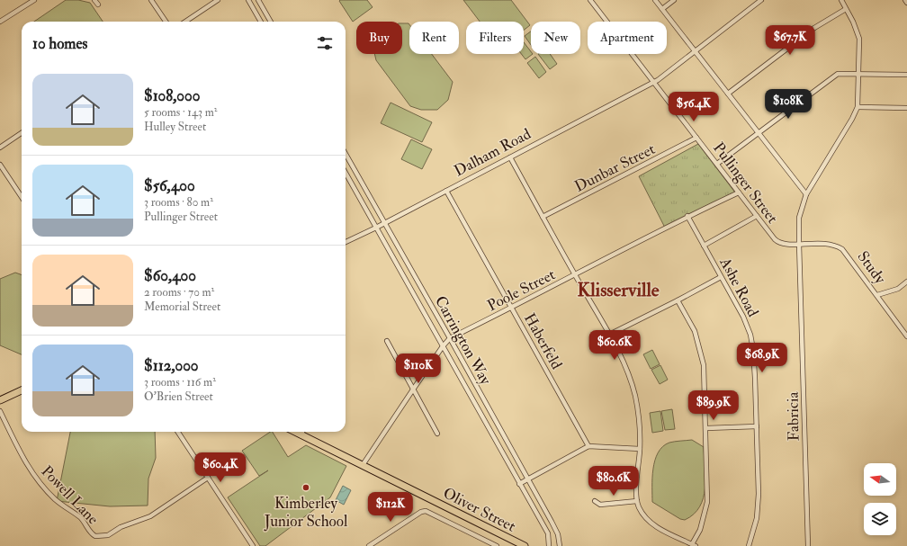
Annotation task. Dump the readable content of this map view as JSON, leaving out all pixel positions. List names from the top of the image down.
{
  "streets": {
    "highway": ["Oliver Street"],
    "street": [
      "Dalham Road",
      "Dunbar Street",
      "Pullinger Street",
      "Study",
      "Ashe Road",
      "Poole Street",
      "Carrington Way",
      "Haberfeld",
      "Fabricia",
      "Powell Lane"
    ]
  },
  "crossings": [
    ["Dalham Road", "Pullinger Street"],
    ["Dalham Road", "Carrington Way"],
    ["Dalham Road", "Haberfeld"],
    ["Dunbar Street", "Pullinger Street"],
    ["Pullinger Street", "Study"],
    ["Pullinger Street", "Poole Street"],
    ["Pullinger Street", "Fabricia"],
    ["Study", "Fabricia"],
    ["Ashe Road", "Poole Street"],
    ["Poole Street", "Carrington Way"],
    ["Poole Street", "Haberfeld"],
    ["Poole Street", "Oliver Street"]
  ],
  "districts": ["Klisserville"],
  "places": ["Kimberley Junior School"],
  "north": "left",
  "page": {
    "chip": [
      "Buy",
      "Rent",
      "Filters",
      "New",
      "Apartment"
    ],
    "heading": "10 homes",
    "price": [
      "$67.7K",
      "$108K",
      "$56.4K",
      "$60.6K",
      "$68.9K",
      "$110K",
      "$89.9K",
      "$60.4K",
      "$80.6K",
      "$112K"
    ],
    "list": [
      {
        "name": "$108,000",
        "note": "5 rooms · 143 m² · Hulley Street"
      },
      {
        "name": "$56,400",
        "note": "3 rooms · 80 m² · Pullinger Street"
      },
      {
        "name": "$60,400",
        "note": "2 rooms · 70 m² · Memorial Street"
      },
      {
        "name": "$112,000",
        "note": "3 rooms · 116 m² · O'Brien Street"
      }
    ]
  }
}
